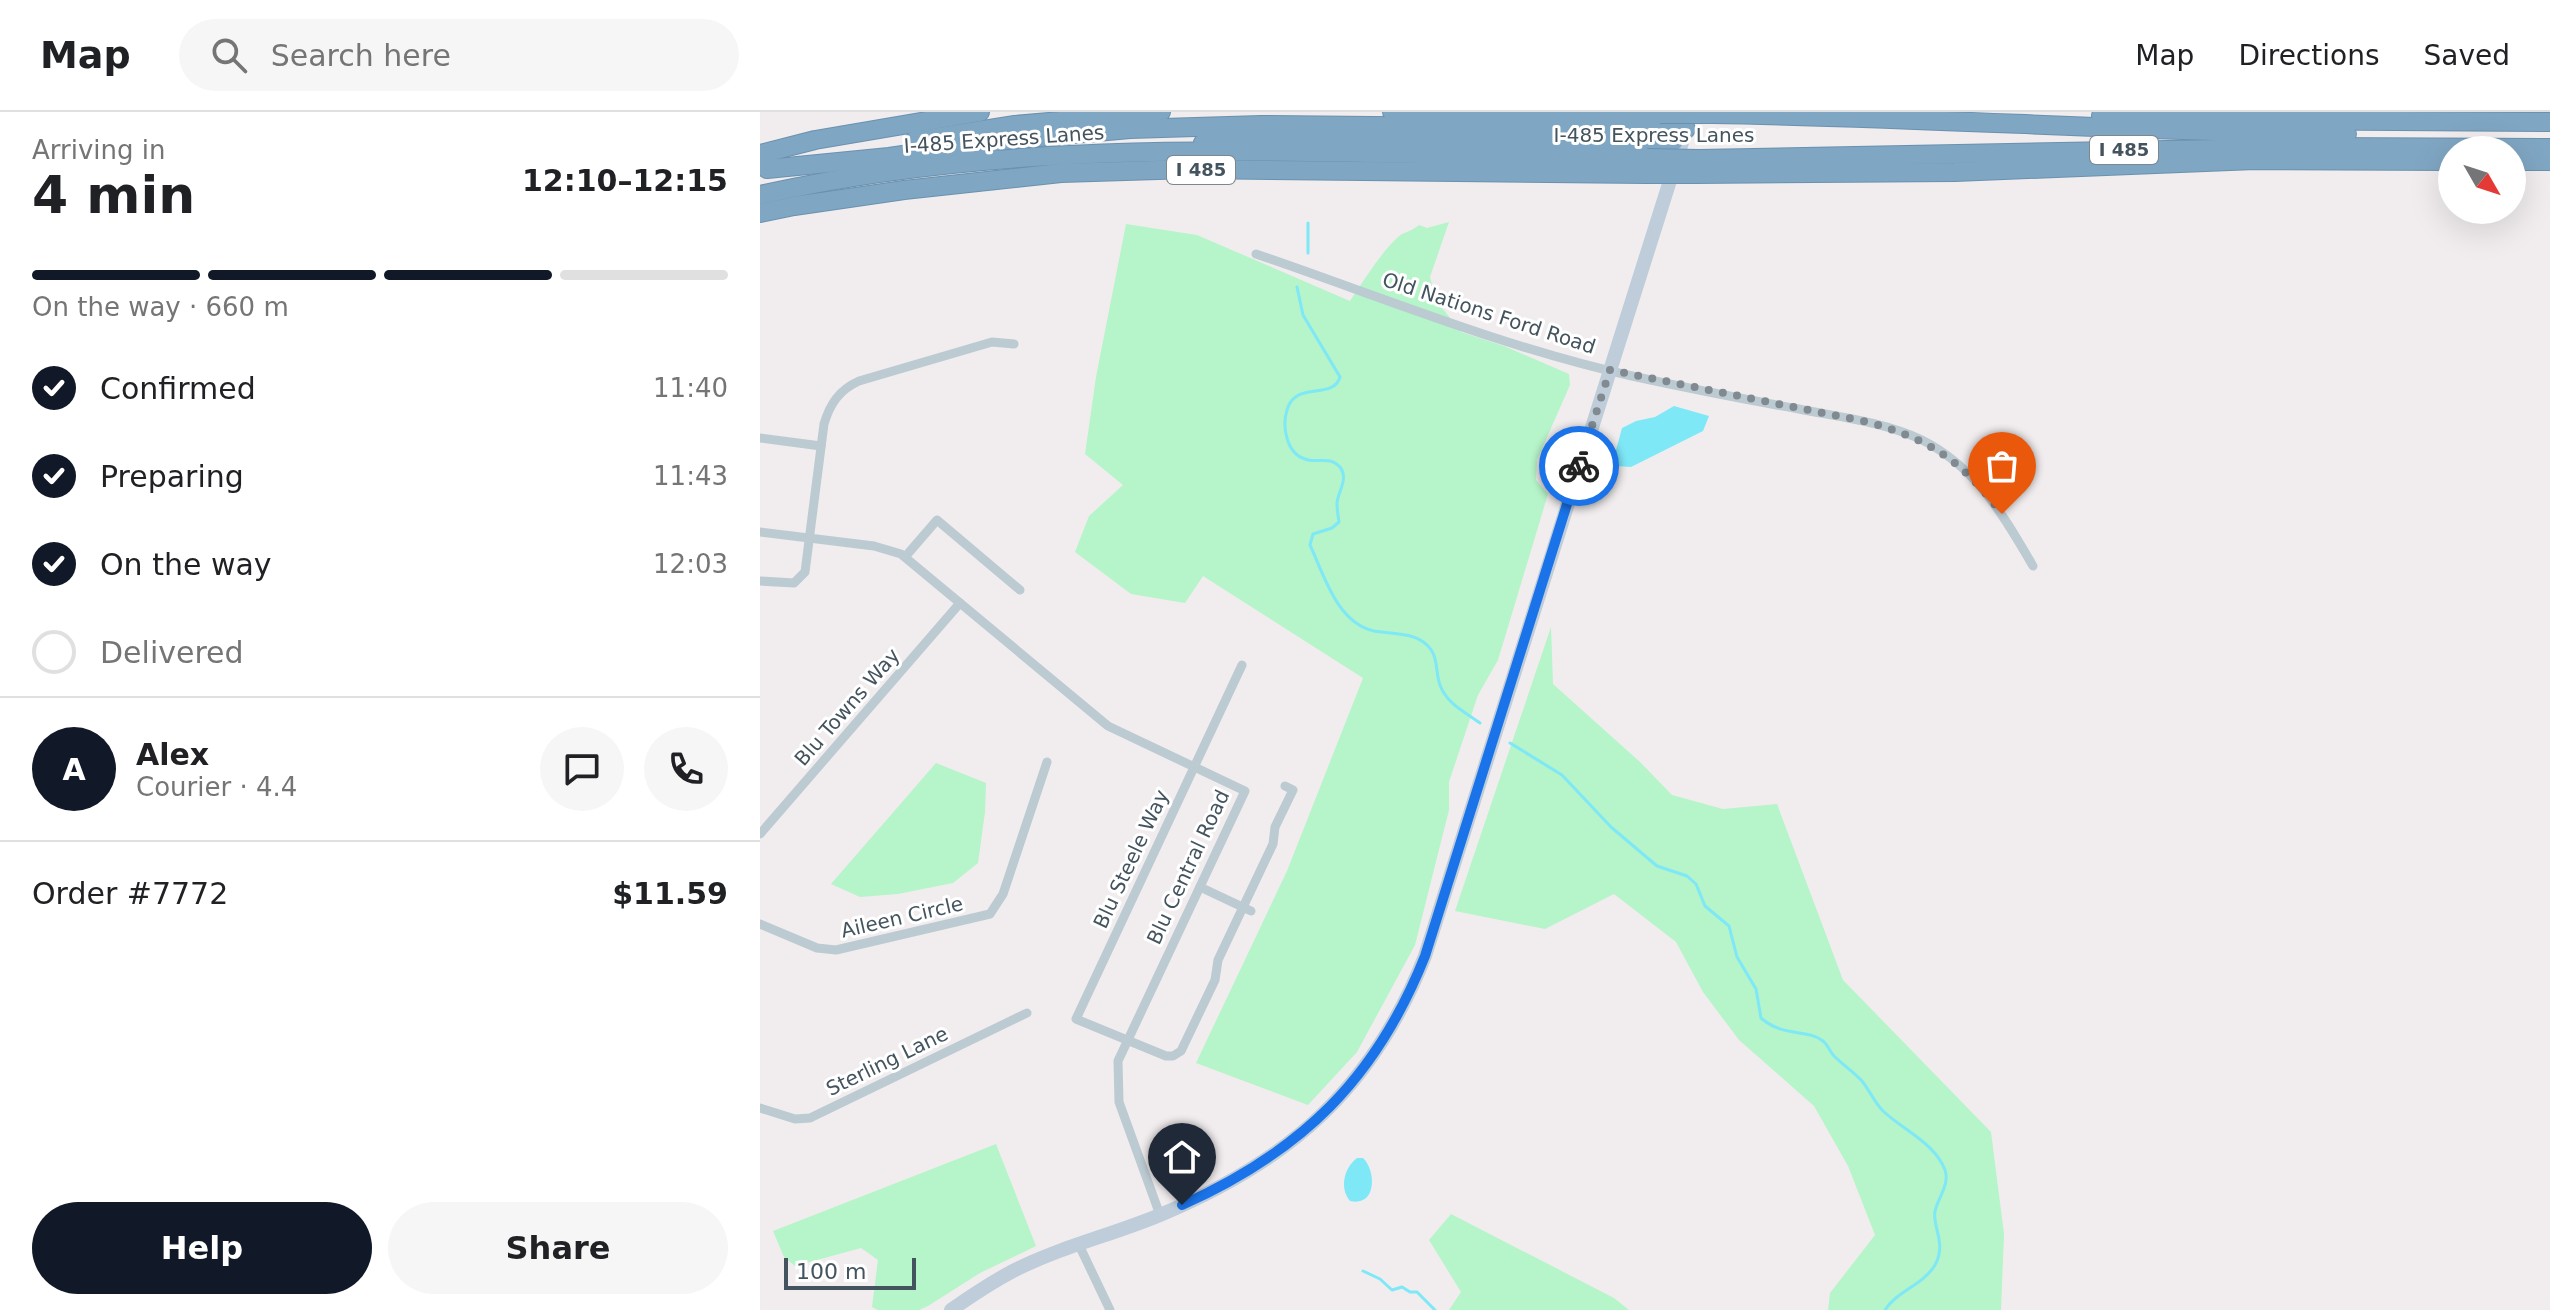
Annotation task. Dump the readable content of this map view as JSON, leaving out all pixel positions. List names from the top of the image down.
{
  "streets": {
    "highway": ["I-485 Express Lanes", "I 485"],
    "street": [
      "Old Nations Ford Road",
      "Blu Towns Way",
      "Blu Steele Way",
      "Blu Central Road",
      "Aileen Circle",
      "Sterling Lane"
    ]
  },
  "crossings": [
    ["I-485 Express Lanes", "I 485"],
    ["Blu Towns Way", "Blu Central Road"],
    ["Blu Steele Way", "Blu Central Road"]
  ],
  "scale_bar": "100 m",
  "north": "bottom right",
  "page": {
    "header": "Map",
    "search": "Search here",
    "nav": ["Map", "Directions", "Saved"],
    "heading": ["4 min", "Arriving in", "12:10–12:15"],
    "panel": [
      "Alex",
      "Courier · 4.4",
      "Order #7772",
      "$11.59"
    ],
    "bar": "On the way · 660 m",
    "list": [
      ["Confirmed", "11:40"],
      ["Preparing", "11:43"],
      ["On the way", "12:03"],
      "Delivered"
    ],
    "round": "A",
    "buttons": ["Help", "Share"],
    "scale": "100 m"
  }
}
